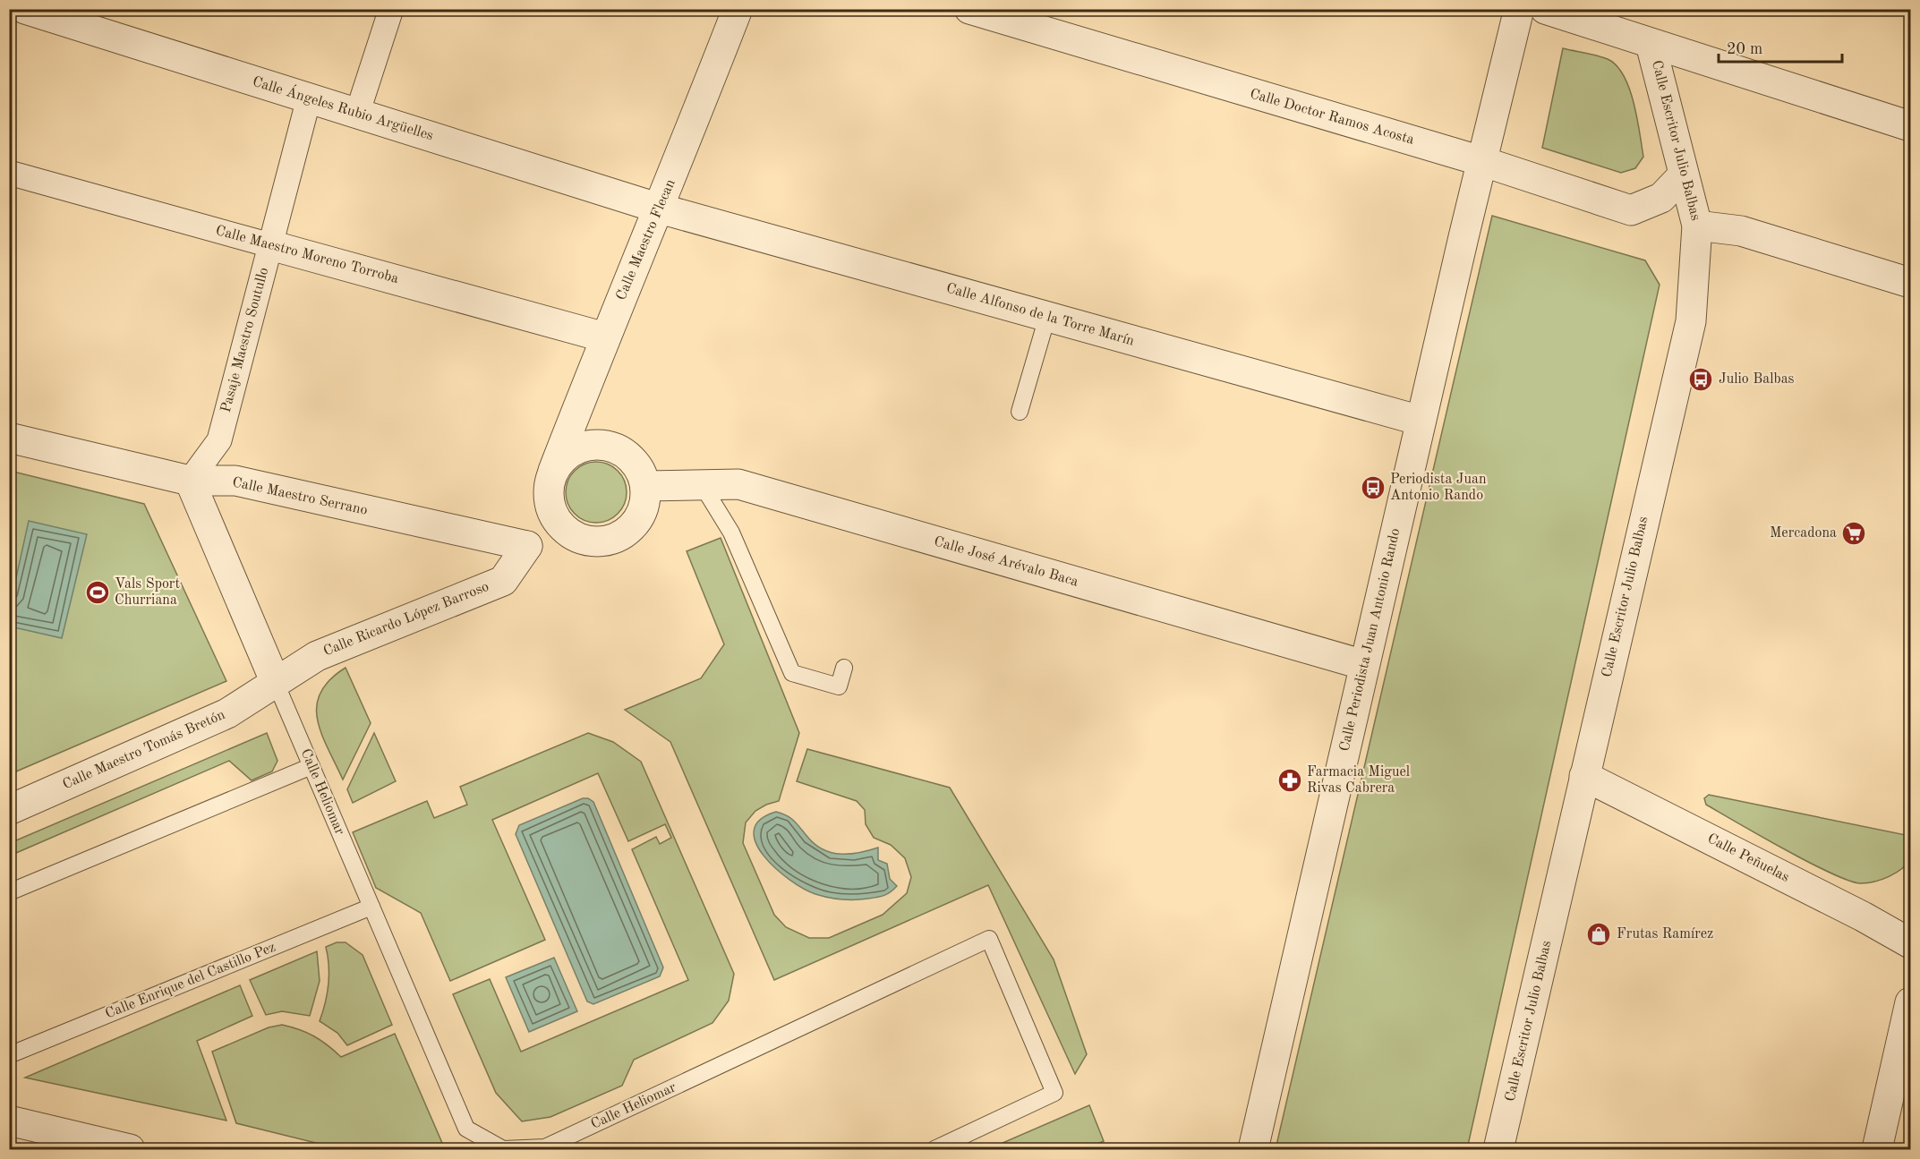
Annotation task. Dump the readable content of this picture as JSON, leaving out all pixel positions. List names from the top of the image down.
{
  "streets": {
    "street": [
      "Calle Ángeles Rubio Argüelles",
      "Calle Doctor Ramos Acosta",
      "Calle Escritor Julio Balbas",
      "Calle Maestro Flecan",
      "Calle Maestro Moreno Torroba",
      "Calle Alfonso de la Torre Marín",
      "Pasaje Maestro Soutullo",
      "Calle Maestro Serrano",
      "Calle José Arévalo Baca",
      "Calle Ricardo López Barroso",
      "Calle Periodista Juan Antonio Rando",
      "Calle Maestro Tomás Bretón",
      "Calle Heliomar",
      "Calle Peñuelas"
    ],
    "lane": ["Calle Enrique del Castillo Pez"]
  },
  "crossings": [
    ["Calle Ángeles Rubio Argüelles", "Calle Maestro Flecan"],
    ["Calle Ángeles Rubio Argüelles", "Calle Alfonso de la Torre Marín"],
    ["Calle Ángeles Rubio Argüelles", "Pasaje Maestro Soutullo"],
    ["Calle Doctor Ramos Acosta", "Calle Escritor Julio Balbas"],
    ["Calle Doctor Ramos Acosta", "Calle Periodista Juan Antonio Rando"],
    ["Calle Escritor Julio Balbas", "Calle Peñuelas"],
    ["Calle Maestro Flecan", "Calle Maestro Moreno Torroba"],
    ["Calle Maestro Flecan", "Calle Alfonso de la Torre Marín"],
    ["Calle Maestro Flecan", "Calle José Arévalo Baca"],
    ["Calle Maestro Moreno Torroba", "Pasaje Maestro Soutullo"],
    ["Calle Alfonso de la Torre Marín", "Calle Periodista Juan Antonio Rando"],
    ["Pasaje Maestro Soutullo", "Calle Maestro Serrano"],
    ["Pasaje Maestro Soutullo", "Calle Heliomar"],
    ["Calle Maestro Serrano", "Calle Ricardo López Barroso"],
    ["Calle Maestro Serrano", "Calle Heliomar"],
    ["Calle José Arévalo Baca", "Calle Periodista Juan Antonio Rando"],
    ["Calle Ricardo López Barroso", "Calle Maestro Tomás Bretón"],
    ["Calle Ricardo López Barroso", "Calle Heliomar"],
    ["Calle Maestro Tomás Bretón", "Calle Heliomar"],
    ["Calle Heliomar", "Calle Enrique del Castillo Pez"]
  ],
  "places": {
    "bus stop": ["Julio Balbas", "Periodista Juan Antonio Rando"],
    "supermarket": ["Mercadona"],
    "sports": ["Vals Sport Churriana"],
    "pharmacy": ["Farmacia Miguel Rivas Cabrera"],
    "shop": ["Frutas Ramírez"]
  },
  "scale_bar": "20 m"
}
